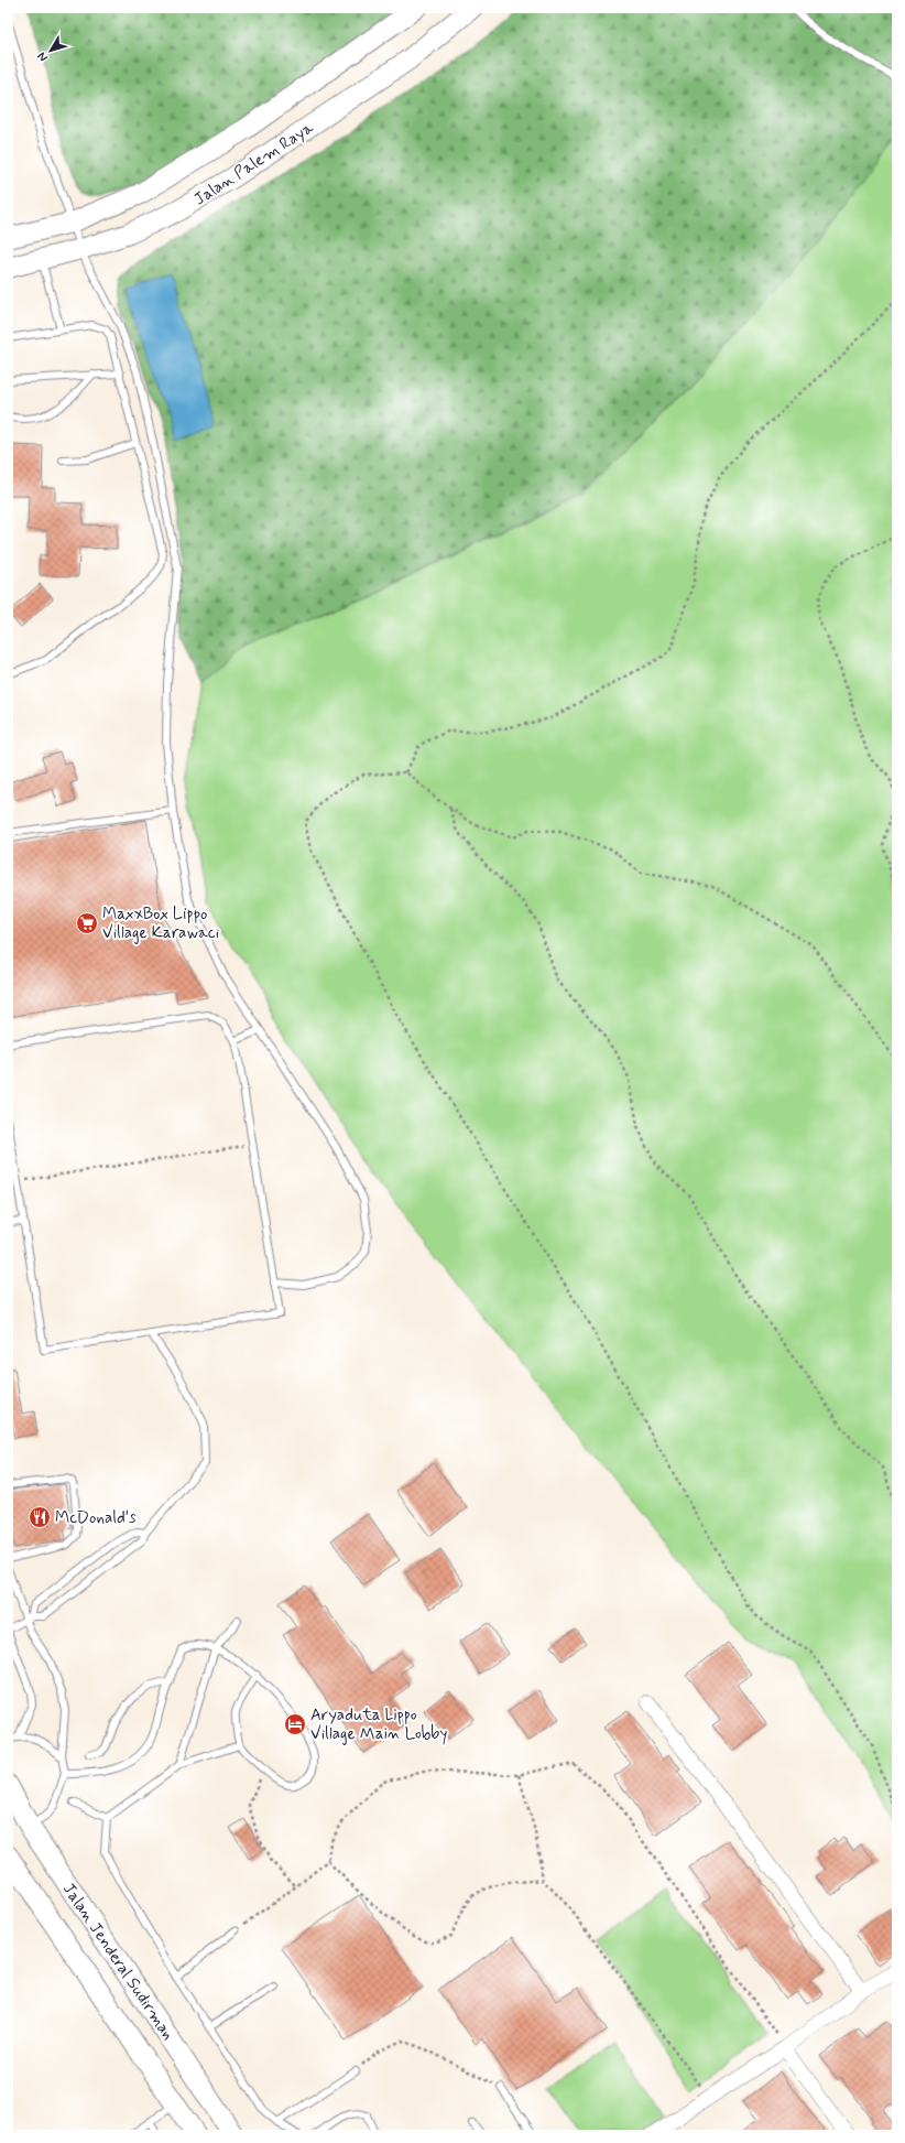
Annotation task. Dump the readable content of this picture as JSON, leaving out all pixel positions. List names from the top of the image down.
{
  "streets": {
    "street": ["Jalan Palem Raya", "Jalan Jenderal Sudirman"]
  },
  "places": {
    "supermarket": ["MaxxBox Lippo Village Karawaci"],
    "restaurant": ["McDonald's"],
    "hotel": ["Aryaduta Lippo Village Main Lobby"]
  },
  "north": "bottom left"
}
